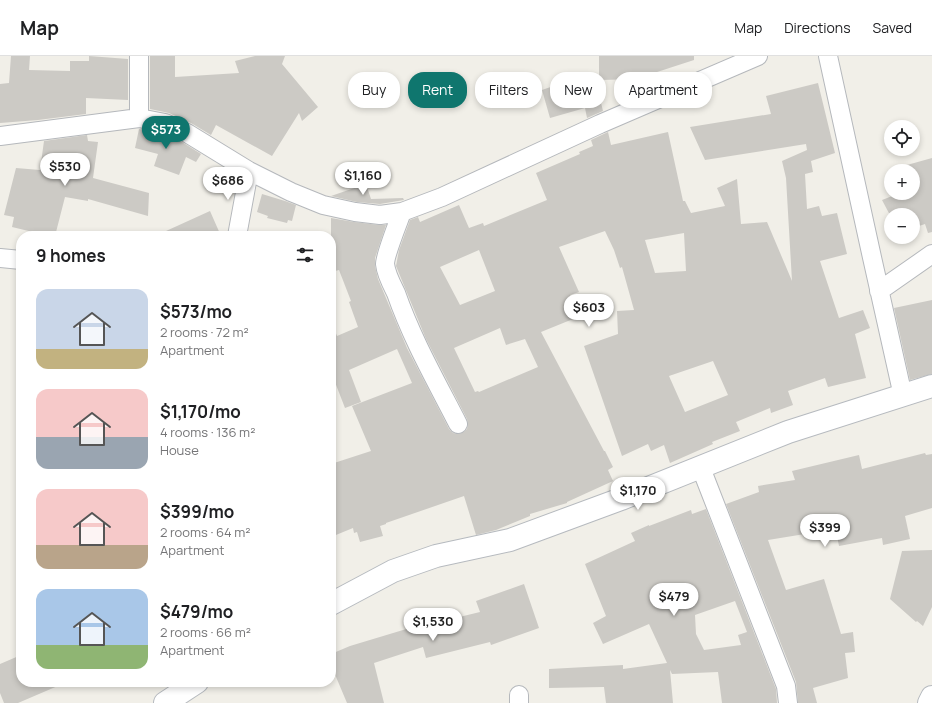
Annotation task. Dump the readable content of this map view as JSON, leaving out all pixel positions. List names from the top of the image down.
{
  "page": {
    "header": "Map",
    "nav": ["Map", "Directions", "Saved"],
    "chip": [
      "Buy",
      "Rent",
      "Filters",
      "New",
      "Apartment"
    ],
    "price": [
      "$573",
      "$530",
      "$1,160",
      "$686",
      "$603",
      "$1,170",
      "$399",
      "$479",
      "$1,530"
    ],
    "map_buttons": ["+", "−"],
    "heading": "9 homes",
    "list": [
      {
        "name": "$573/mo",
        "note": "2 rooms · 72 m² · Apartment"
      },
      {
        "name": "$1,170/mo",
        "note": "4 rooms · 136 m² · House"
      },
      {
        "name": "$399/mo",
        "note": "2 rooms · 64 m² · Apartment"
      },
      {
        "name": "$479/mo",
        "note": "2 rooms · 66 m² · Apartment"
      }
    ]
  }
}
